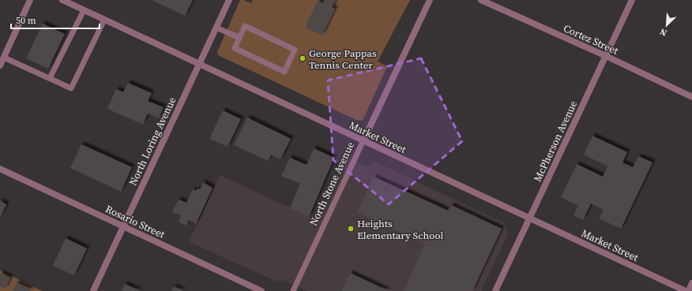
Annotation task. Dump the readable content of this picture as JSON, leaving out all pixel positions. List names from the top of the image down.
{
  "streets": {
    "street": [
      "Cortez Street",
      "Market Street",
      "North Loring Avenue",
      "McPherson Avenue",
      "North Stone Avenue",
      "Rosario Street"
    ]
  },
  "crossings": [
    ["Cortez Street", "McPherson Avenue"],
    ["Market Street", "North Loring Avenue"],
    ["Market Street", "McPherson Avenue"],
    ["Market Street", "North Stone Avenue"],
    ["North Loring Avenue", "Rosario Street"]
  ],
  "places": ["George Pappas Tennis Center", "Heights Elementary School"],
  "scale_bar": "50 m",
  "north": "bottom left"
}
